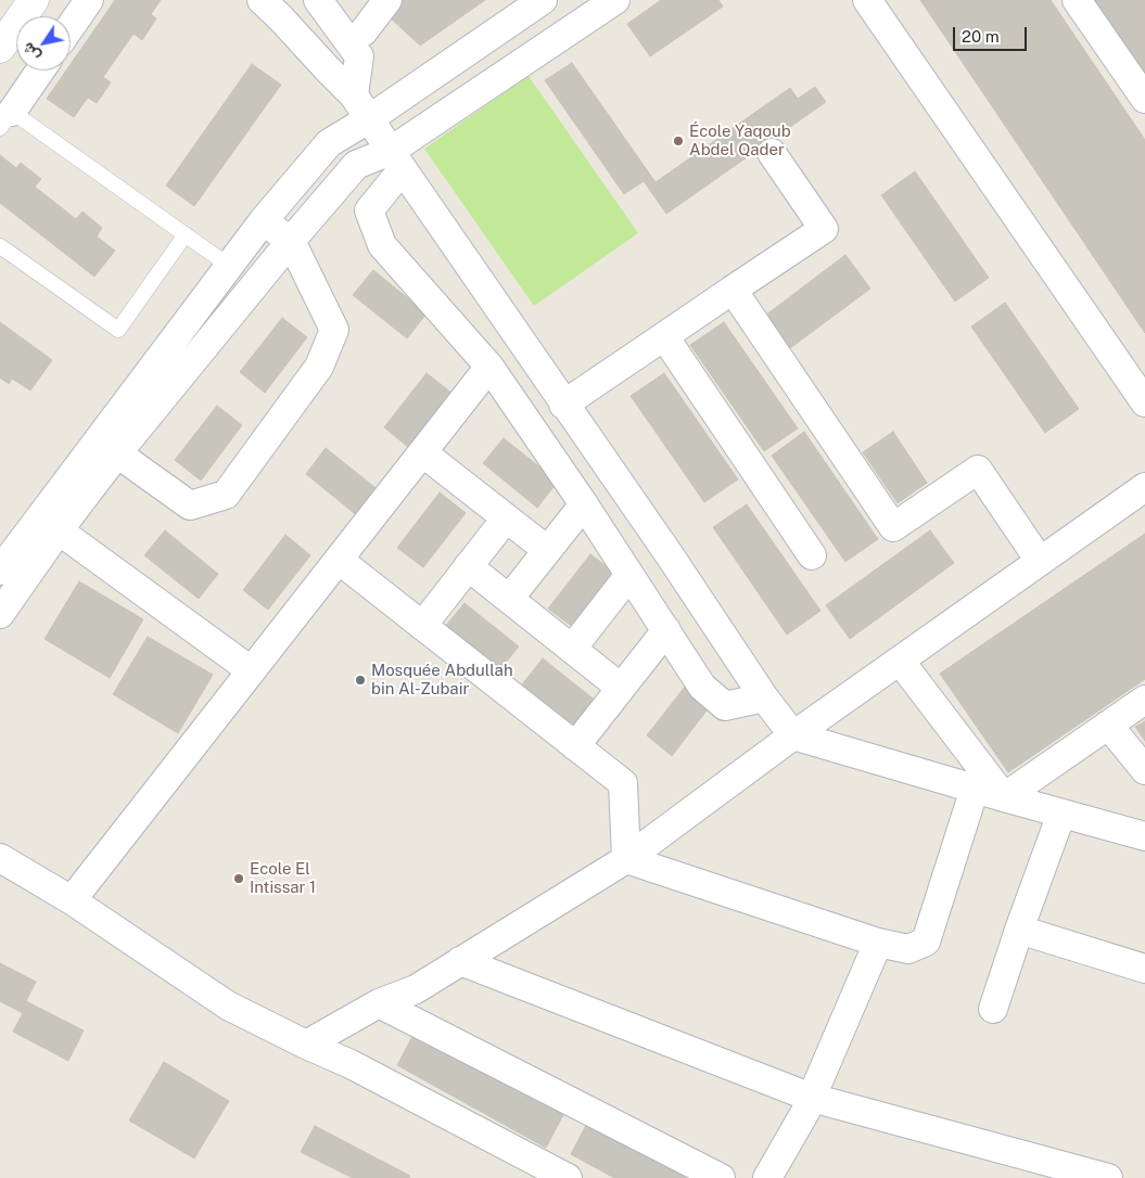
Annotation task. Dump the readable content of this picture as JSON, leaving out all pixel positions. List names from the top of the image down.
{
  "places": ["École Yaqoub Abdel Qader", "Mosquée Abdullah bin Al-Zubair", "Ecole El Intissar 1"],
  "scale_bar": "20 m",
  "north": "bottom left"
}
